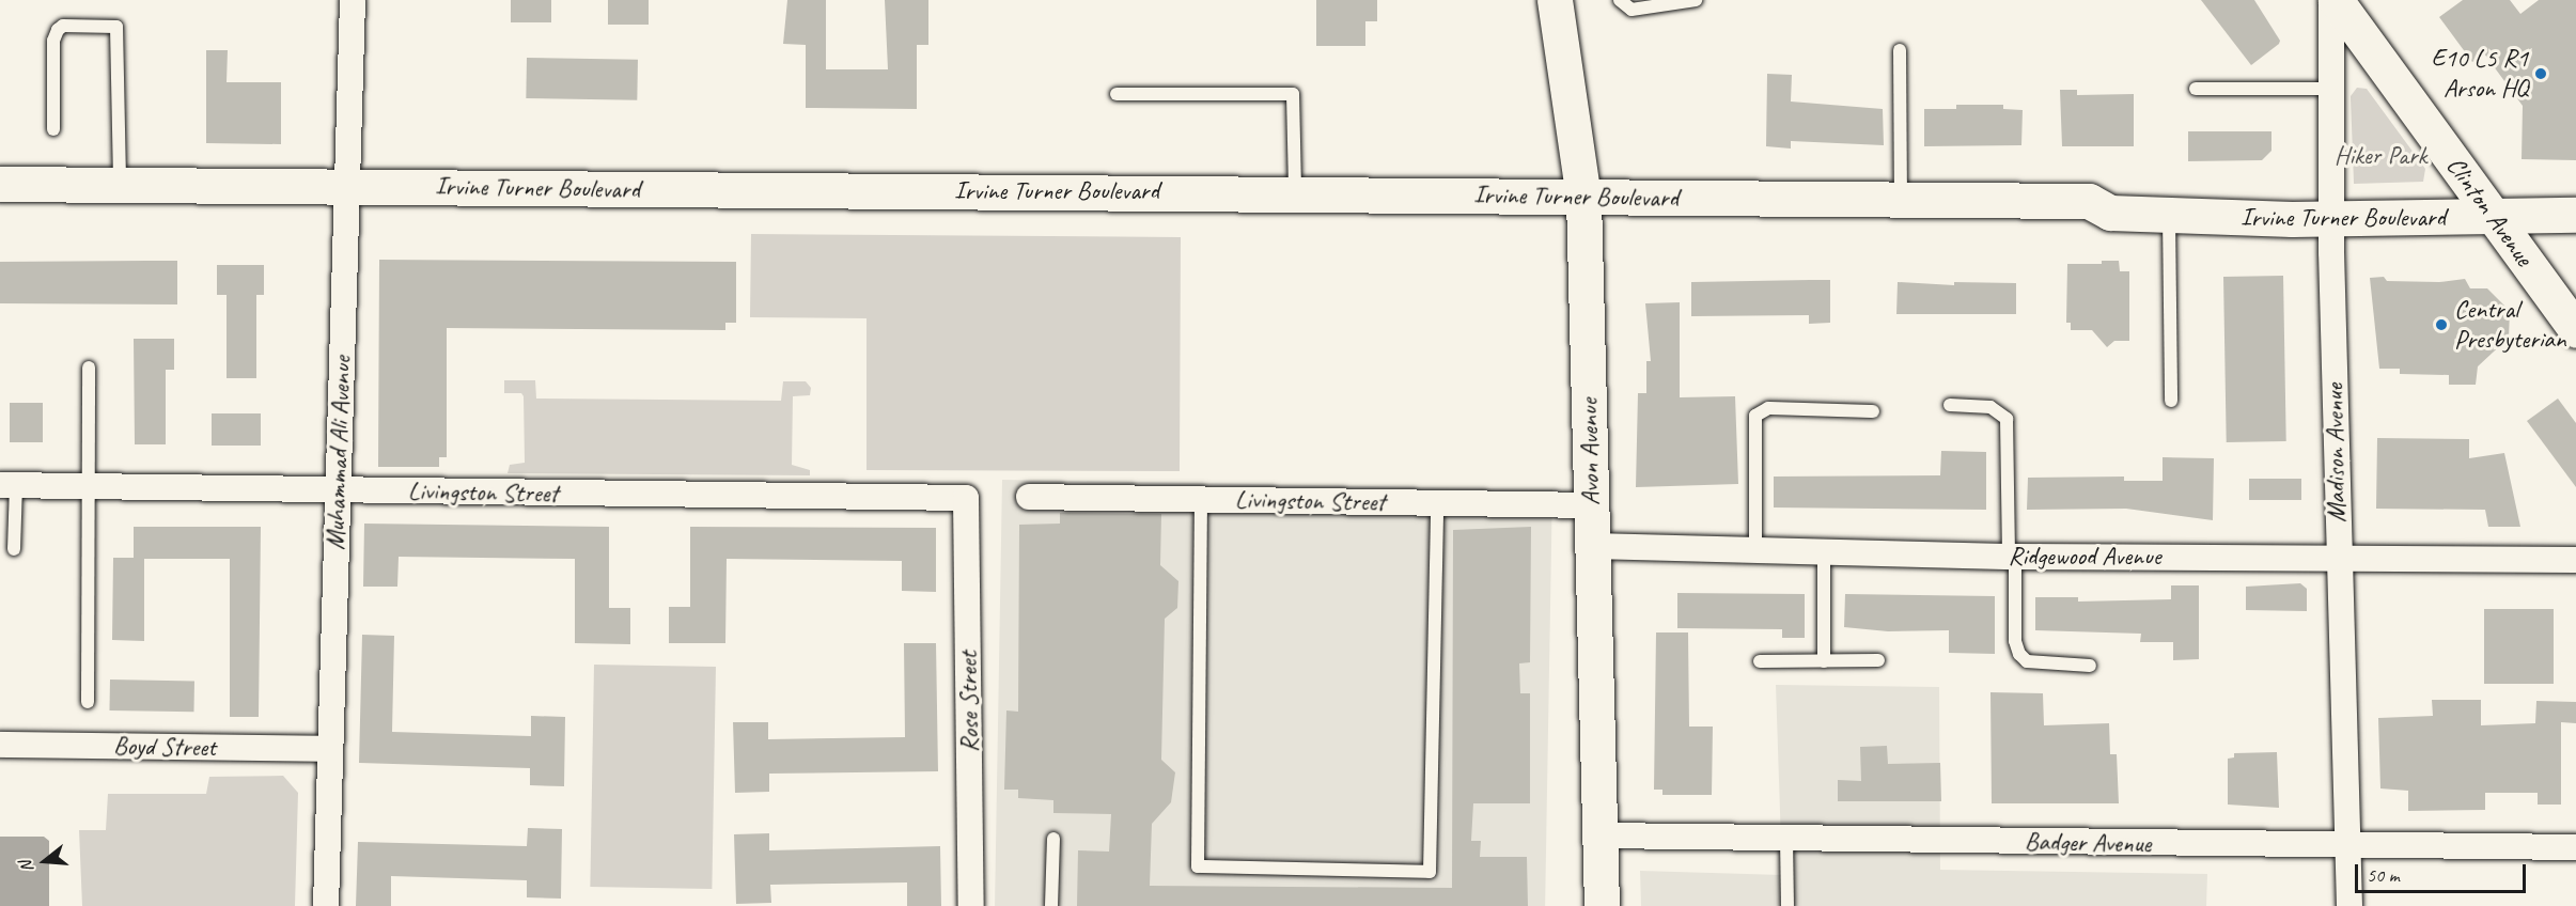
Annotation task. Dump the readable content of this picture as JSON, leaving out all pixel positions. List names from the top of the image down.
{
  "streets": {
    "main road": ["Irvine Turner Boulevard", "Clinton Avenue", "Avon Avenue"],
    "street": [
      "Muhammad Ali Avenue",
      "Madison Avenue",
      "Livingston Street",
      "Ridgewood Avenue",
      "Rose Street",
      "Boyd Street",
      "Badger Avenue"
    ]
  },
  "crossings": [
    ["Irvine Turner Boulevard", "Clinton Avenue"],
    ["Irvine Turner Boulevard", "Avon Avenue"],
    ["Irvine Turner Boulevard", "Muhammad Ali Avenue"],
    ["Irvine Turner Boulevard", "Madison Avenue"],
    ["Clinton Avenue", "Madison Avenue"],
    ["Avon Avenue", "Livingston Street"],
    ["Avon Avenue", "Ridgewood Avenue"],
    ["Avon Avenue", "Badger Avenue"],
    ["Muhammad Ali Avenue", "Livingston Street"],
    ["Muhammad Ali Avenue", "Boyd Street"],
    ["Madison Avenue", "Ridgewood Avenue"],
    ["Madison Avenue", "Badger Avenue"],
    ["Livingston Street", "Rose Street"]
  ],
  "parks": ["Hiker Park"],
  "places": ["E10 L5 R1 Arson HQ", "Central Presbyterian"],
  "scale_bar": "50 m",
  "north": "left"
}
